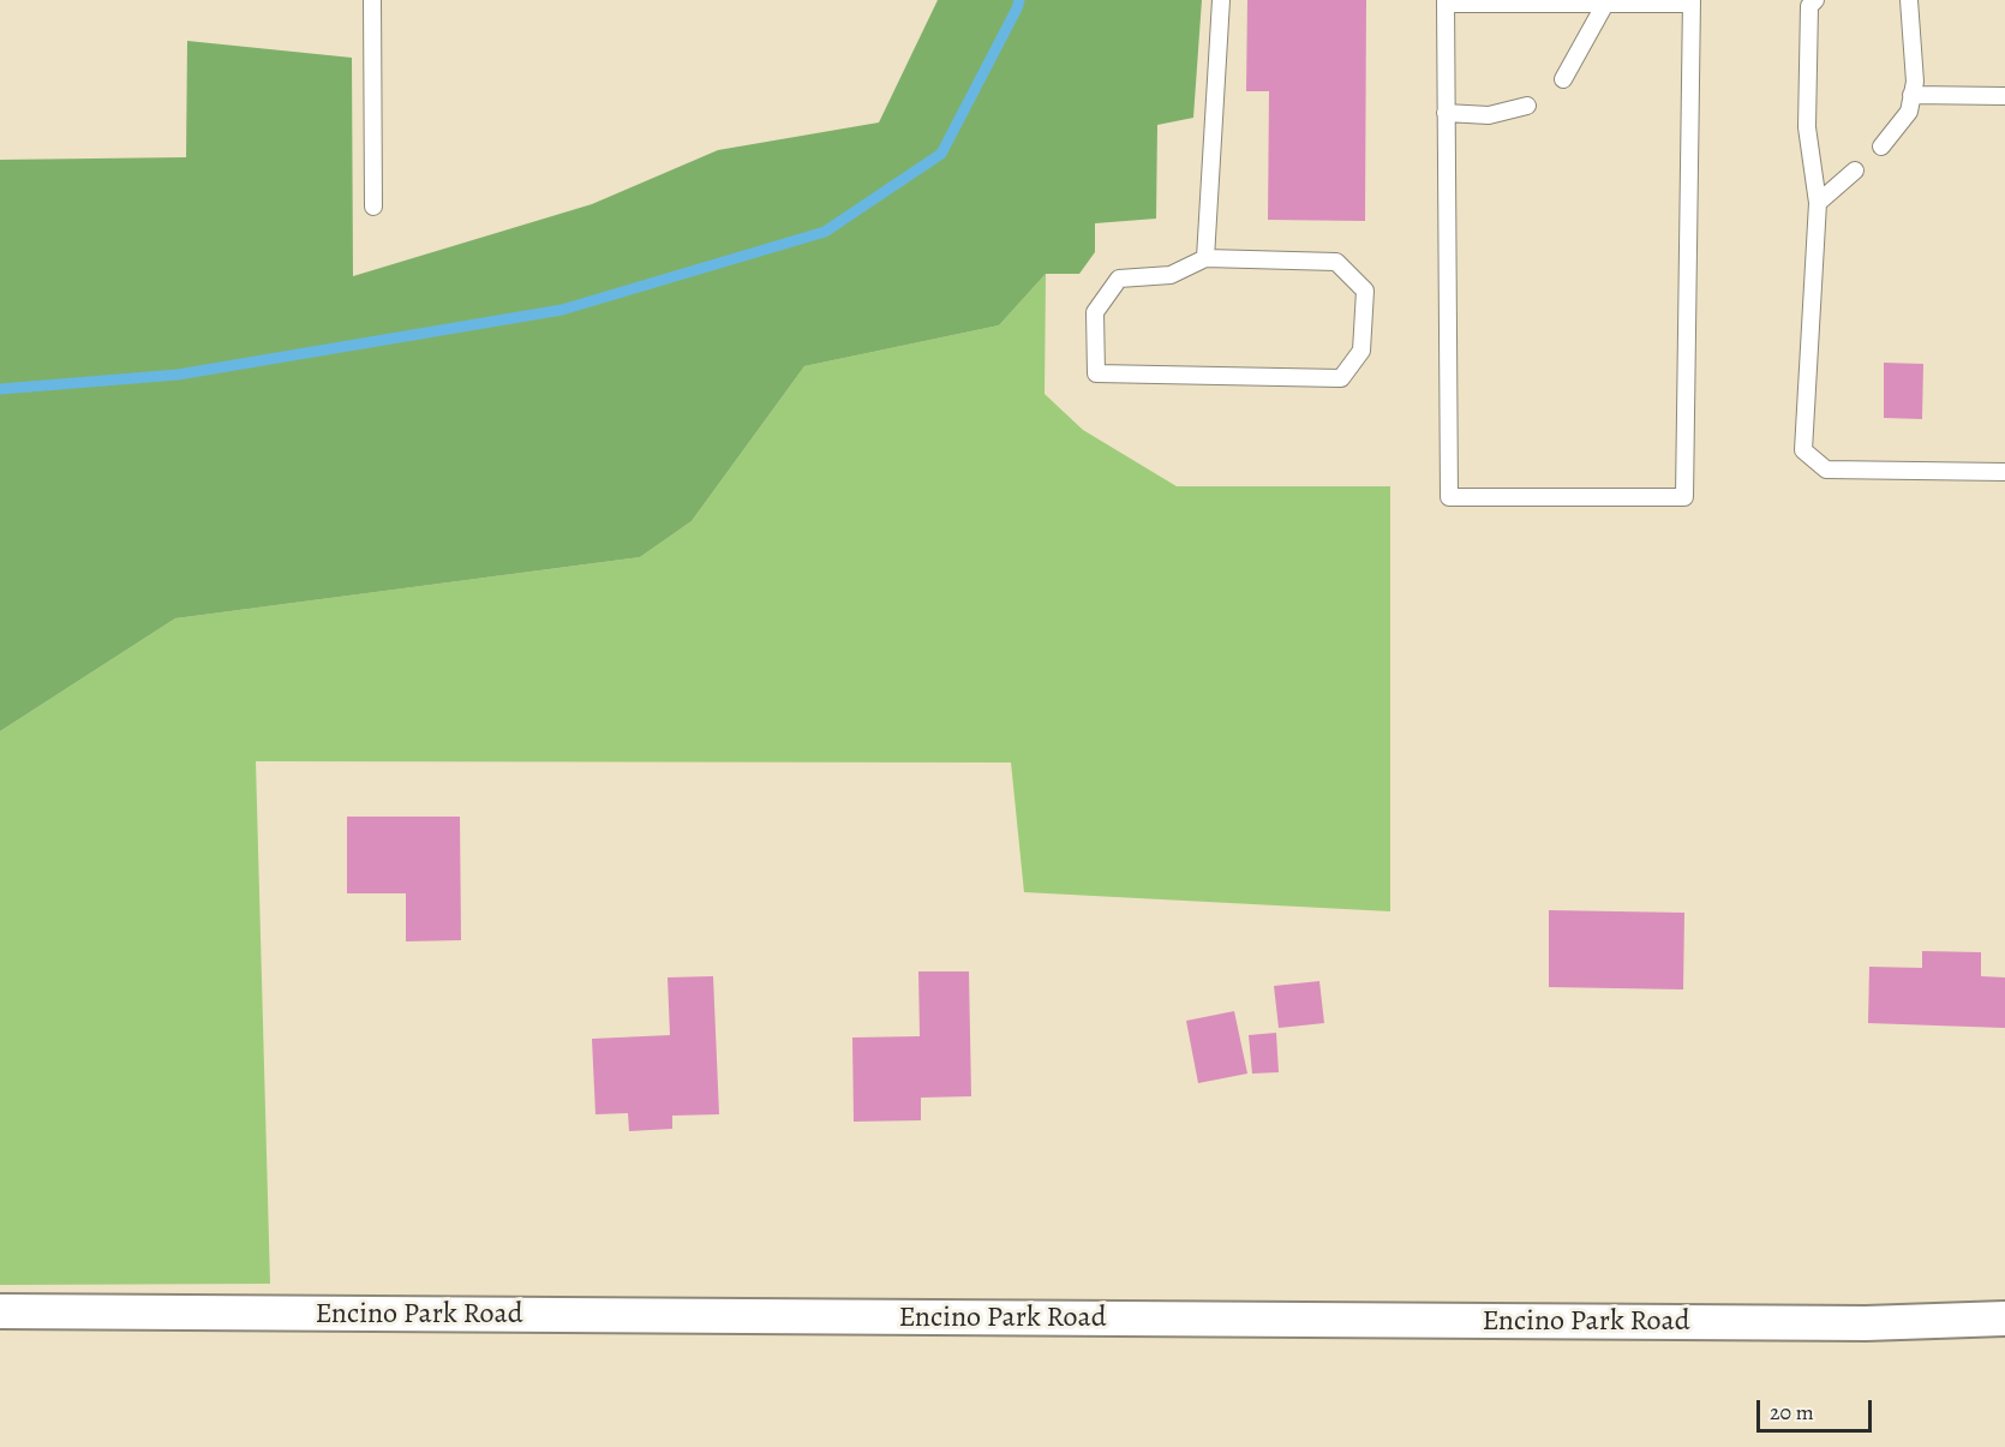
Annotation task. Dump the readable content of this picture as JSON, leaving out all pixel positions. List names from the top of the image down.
{
  "streets": {
    "street": ["Encino Park Road"]
  },
  "scale_bar": "20 m"
}
